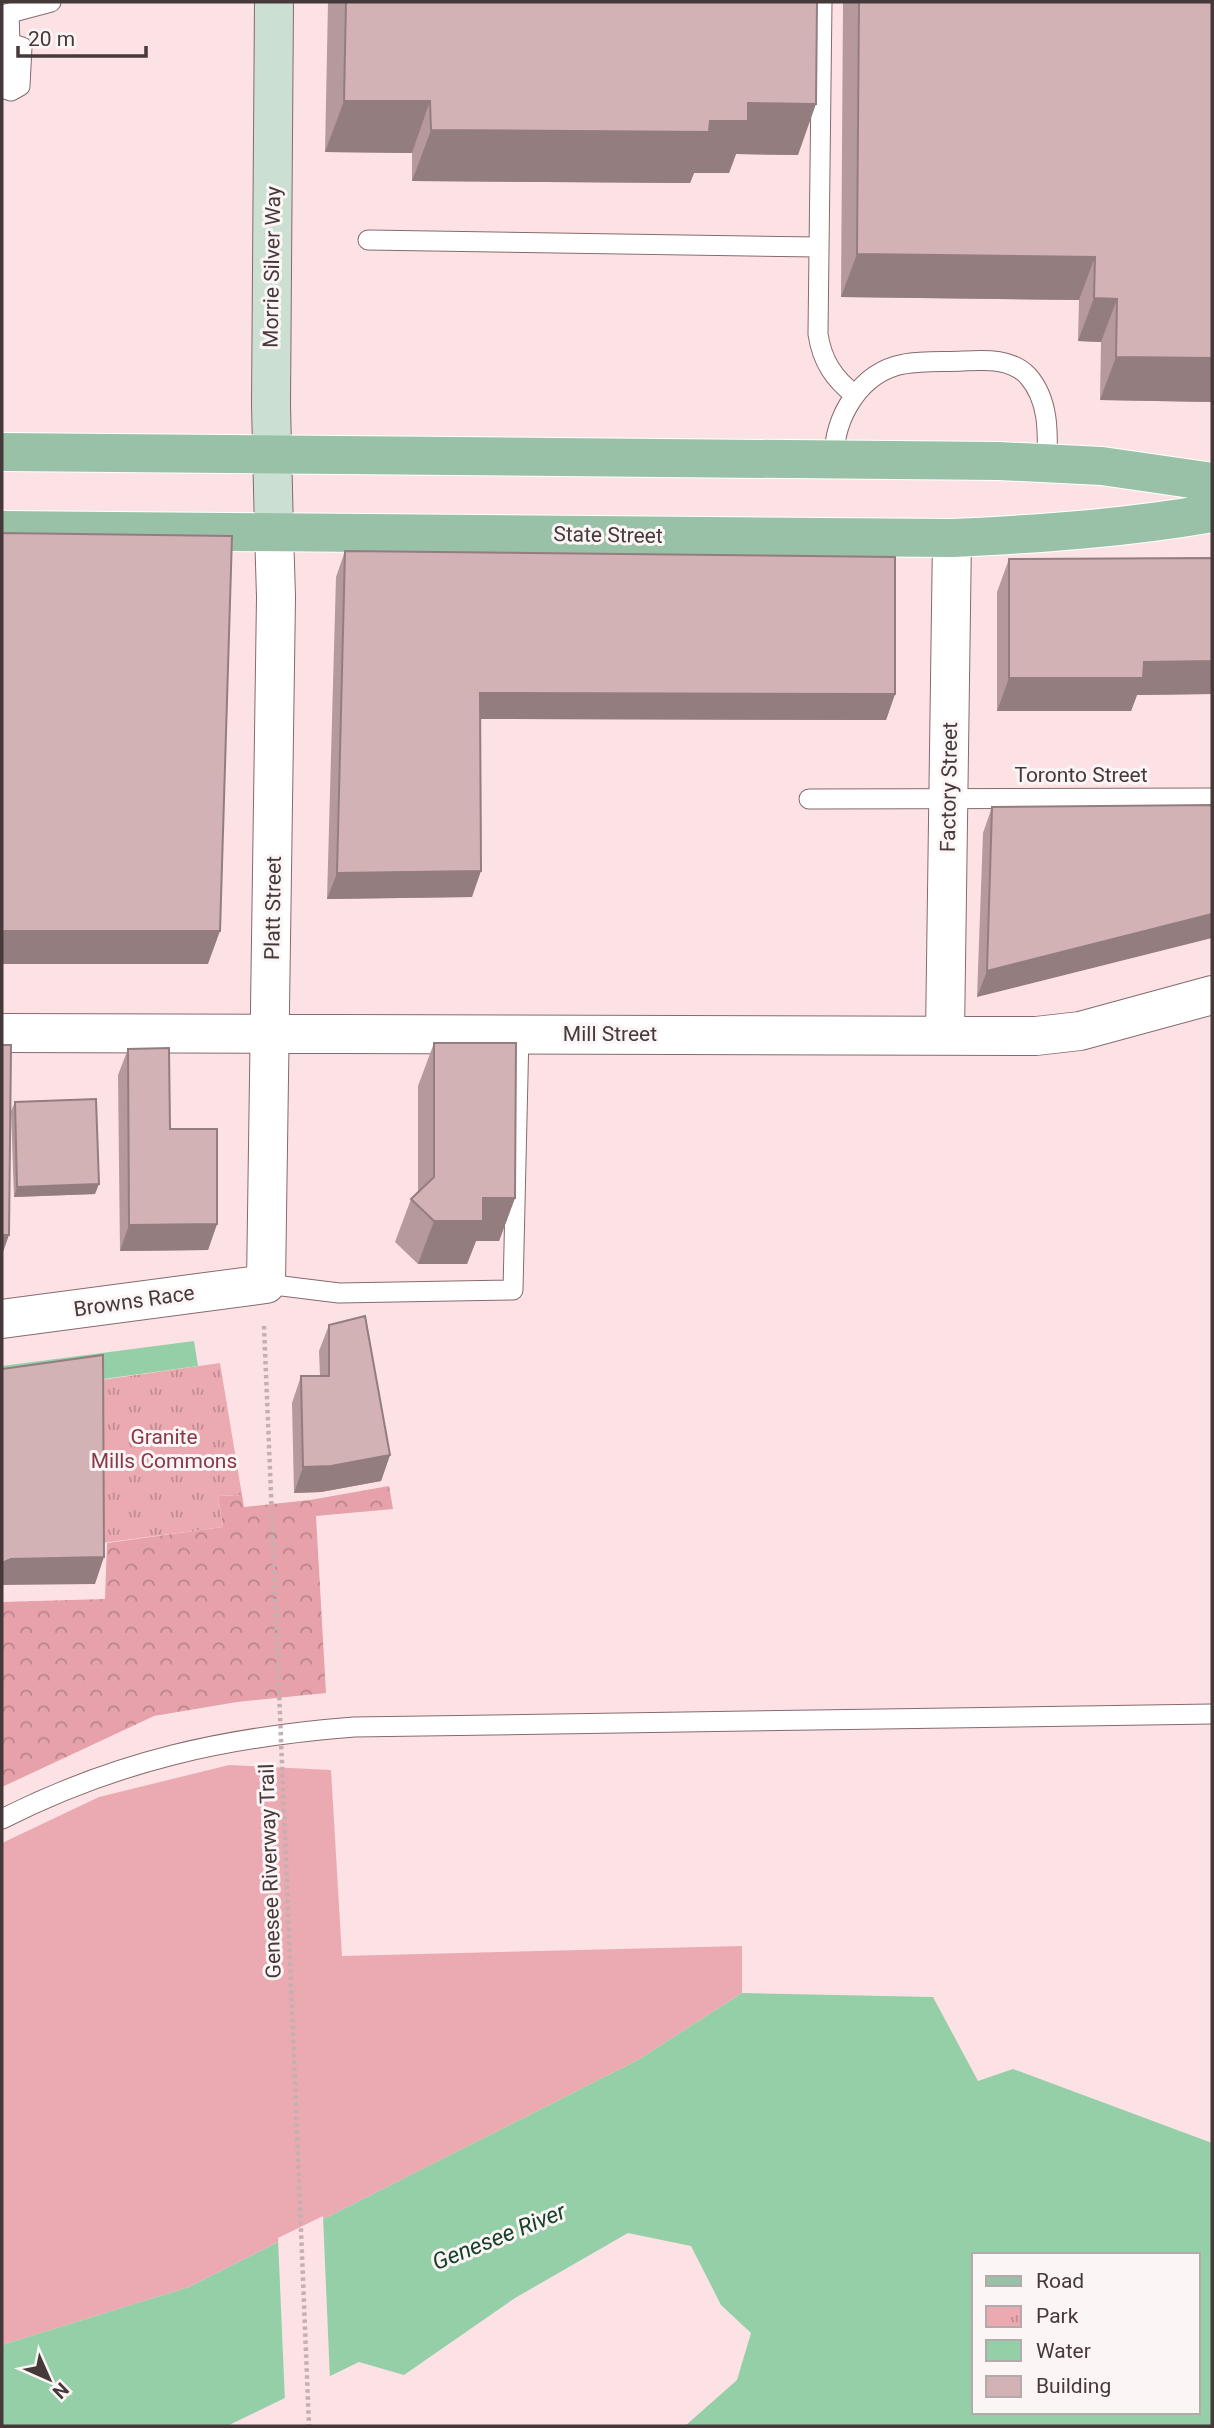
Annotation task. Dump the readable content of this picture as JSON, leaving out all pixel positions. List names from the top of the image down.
{
  "streets": {
    "main road": ["Morrie Silver Way", "State Street"],
    "street": [
      "Factory Street",
      "Platt Street",
      "Mill Street",
      "Browns Race"
    ],
    "lane": ["Toronto Street"],
    "path": ["Genesee Riverway Trail"]
  },
  "crossings": [
    ["Morrie Silver Way", "State Street"],
    ["Morrie Silver Way", "Platt Street"],
    ["State Street", "Factory Street"],
    ["State Street", "Platt Street"],
    ["Toronto Street", "Factory Street"],
    ["Factory Street", "Mill Street"],
    ["Platt Street", "Mill Street"],
    ["Platt Street", "Browns Race"],
    ["Platt Street", "Genesee Riverway Trail"],
    ["Browns Race", "Genesee Riverway Trail"]
  ],
  "water": ["Genesee River"],
  "parks": ["Granite Mills Commons"],
  "legend": [
    "Road",
    "Park",
    "Water",
    "Building"
  ],
  "scale_bar": "20 m",
  "north": "bottom right"
}
